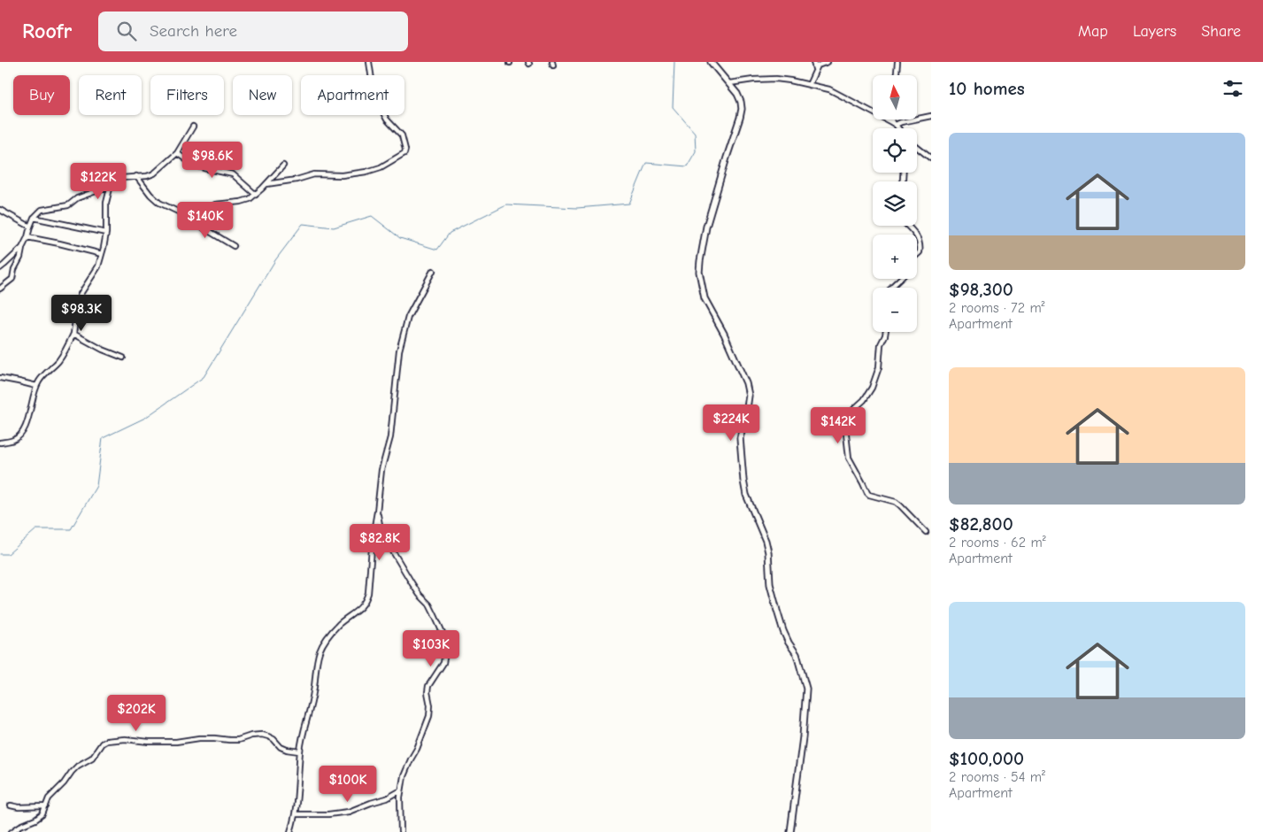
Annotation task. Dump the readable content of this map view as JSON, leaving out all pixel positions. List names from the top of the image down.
{
  "north": "top",
  "page": {
    "header": "Roofr",
    "search": "Search here",
    "nav": ["Map", "Layers", "Share"],
    "heading": "10 homes",
    "map_buttons": ["+", "−"],
    "chip": [
      "Buy",
      "Rent",
      "Filters",
      "New",
      "Apartment"
    ],
    "list": [
      {
        "name": "$98,300",
        "note": "2 rooms · 72 m² · Apartment"
      },
      {
        "name": "$82,800",
        "note": "2 rooms · 62 m² · Apartment"
      },
      {
        "name": "$100,000",
        "note": "2 rooms · 54 m² · Apartment"
      }
    ],
    "price": [
      "$98.6K",
      "$122K",
      "$140K",
      "$98.3K",
      "$224K",
      "$142K",
      "$82.8K",
      "$103K",
      "$202K",
      "$100K"
    ]
  }
}
